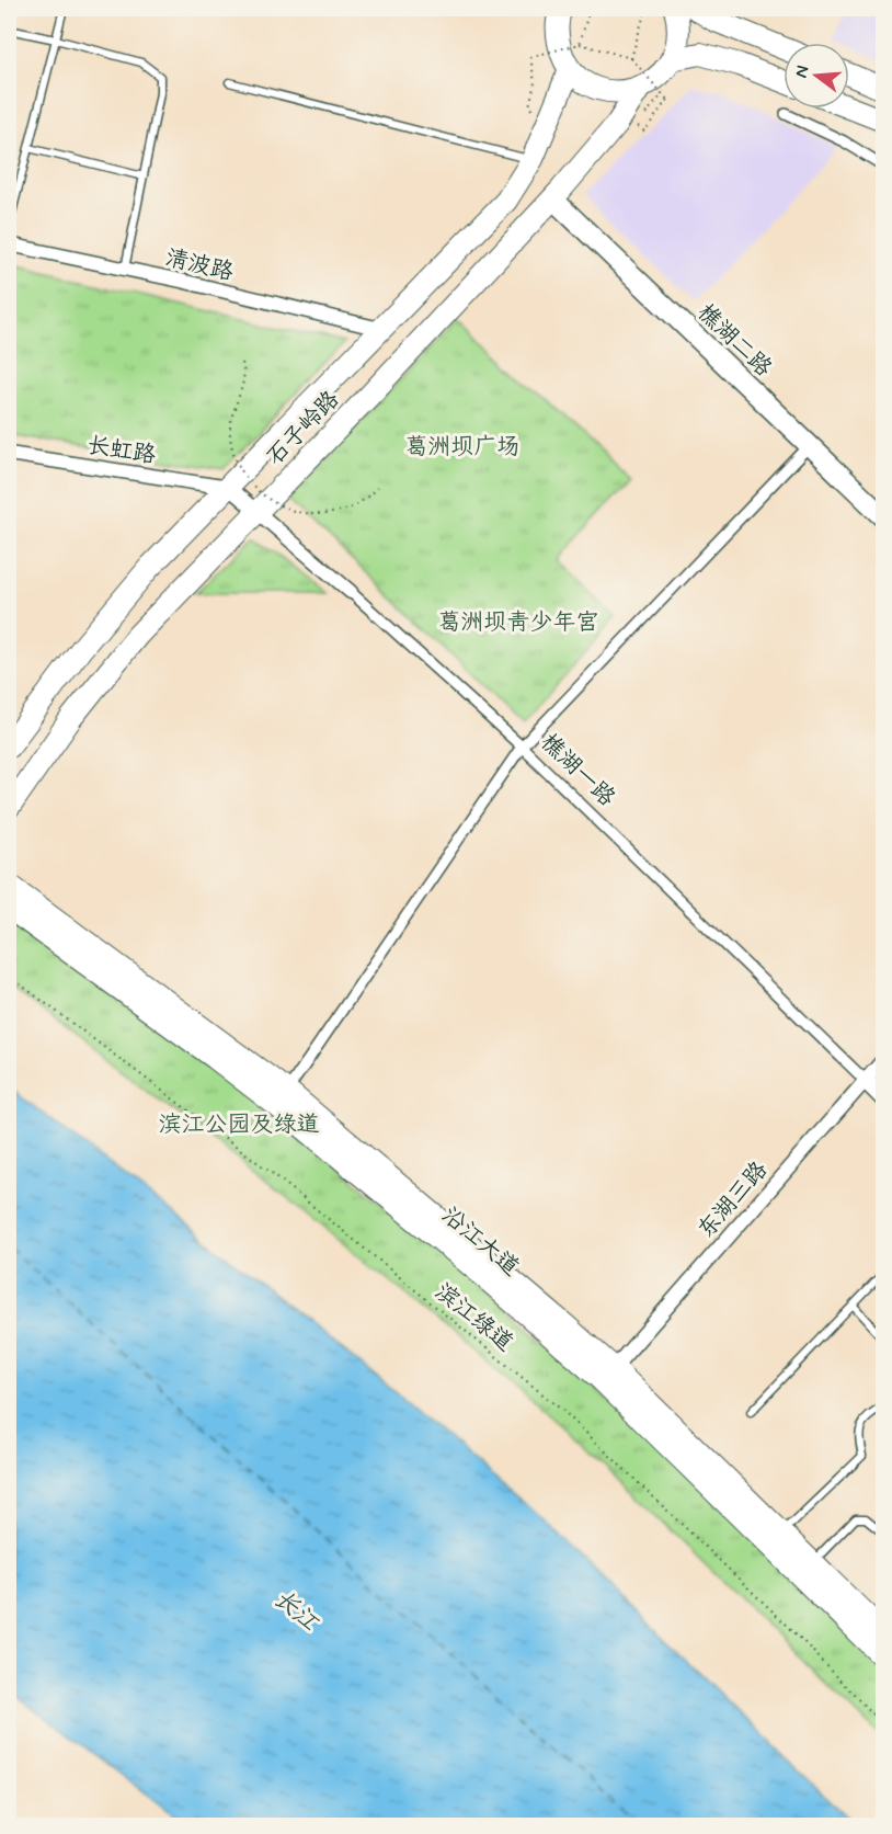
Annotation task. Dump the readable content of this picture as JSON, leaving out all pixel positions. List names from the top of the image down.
{
  "streets": {
    "main road": ["樵湖二路", "石子岭路", "沿江大道"],
    "street": [
      "清波路",
      "长虹路",
      "樵湖一路",
      "东湖三路"
    ],
    "path": ["滨江绿道"]
  },
  "crossings": [
    ["清波路", "石子岭路"],
    ["樵湖二路", "石子岭路"],
    ["石子岭路", "长虹路"],
    ["石子岭路", "樵湖一路"],
    ["长虹路", "樵湖一路"],
    ["樵湖一路", "东湖三路"],
    ["东湖三路", "沿江大道"]
  ],
  "water": ["长江"],
  "parks": ["葛洲坝广场", "葛洲坝青少年宫", "滨江公园及绿道"],
  "north": "left"
}
